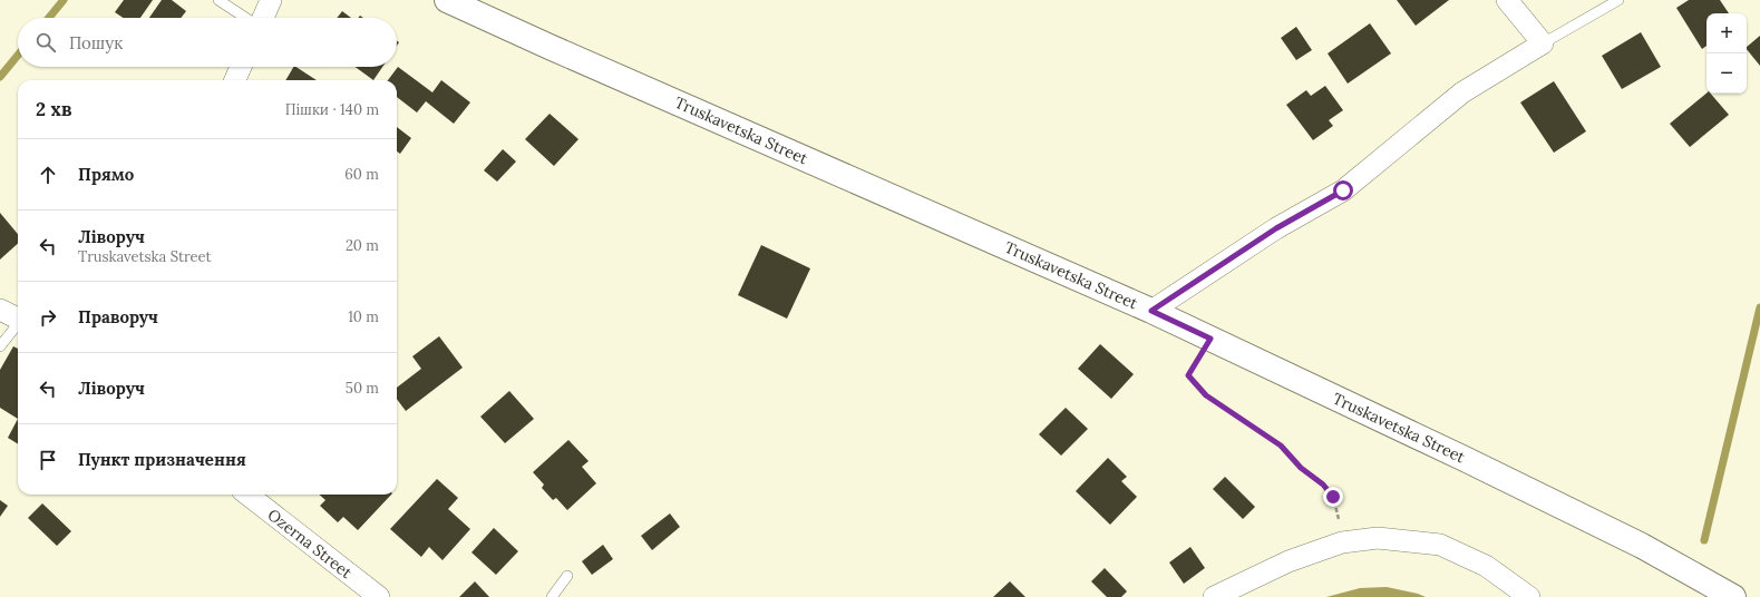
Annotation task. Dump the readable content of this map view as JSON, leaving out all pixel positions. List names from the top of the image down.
{
  "streets": {
    "main road": ["Truskavetska Street"],
    "street": ["Ozerna Street"]
  },
  "page": {
    "map_buttons": ["+", "−"],
    "search": "Пошук",
    "heading": ["2 хв", "Пішки · 140 m"],
    "list": [
      ["Прямо", "60 m"],
      ["Ліворуч", "Truskavetska Street", "20 m"],
      ["Праворуч", "10 m"],
      ["Ліворуч", "50 m"],
      "Пункт призначення"
    ]
  }
}
